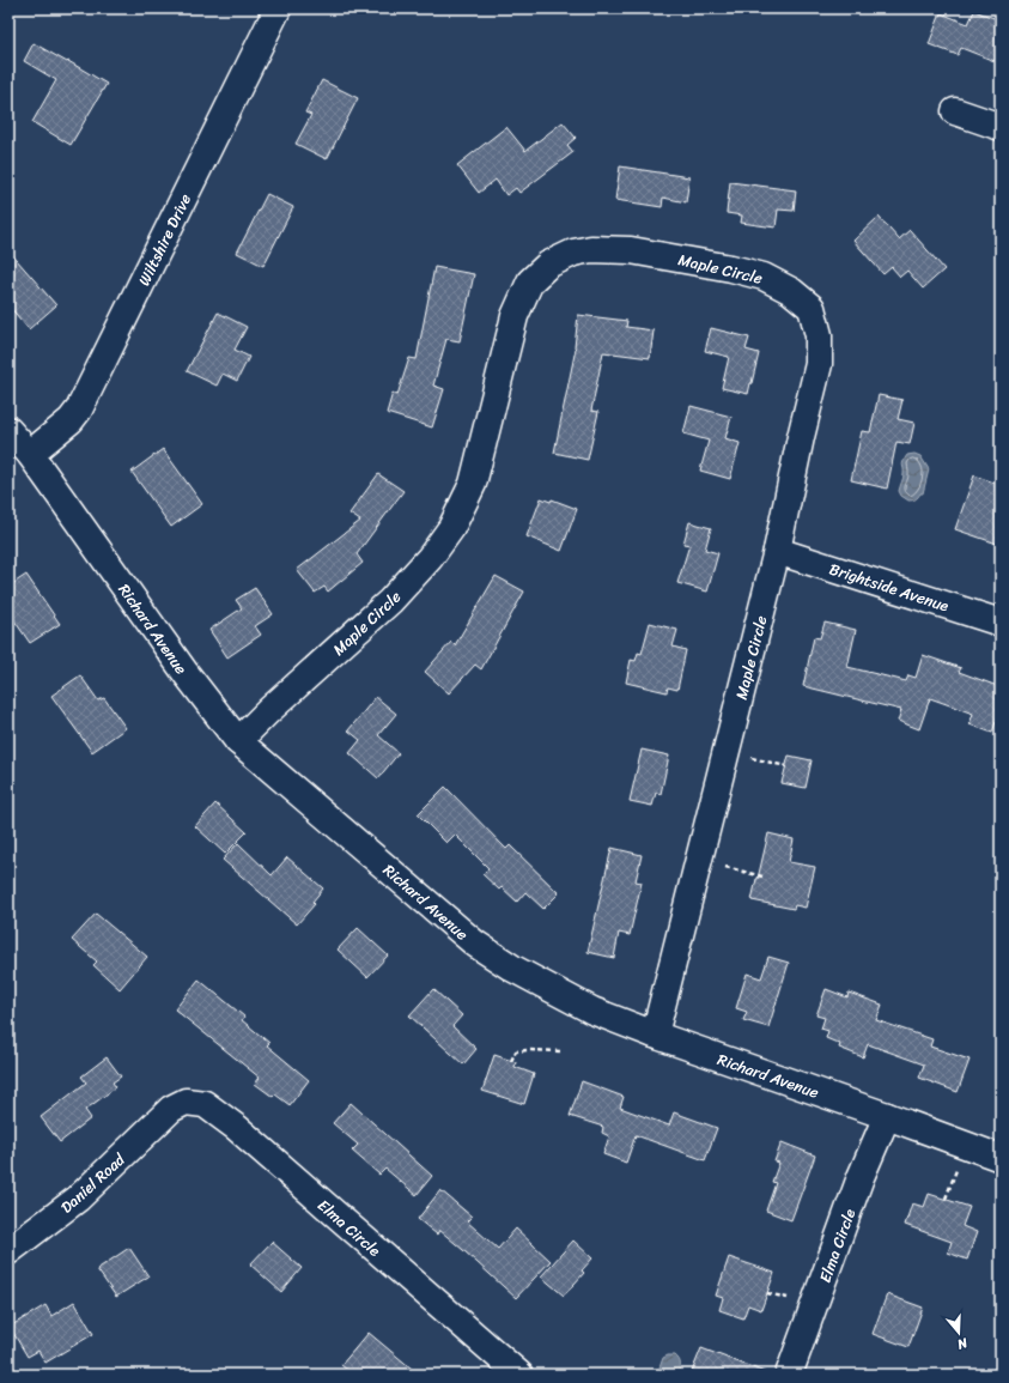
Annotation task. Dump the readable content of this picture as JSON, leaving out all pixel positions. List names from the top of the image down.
{
  "streets": {
    "street": [
      "Wiltshire Drive",
      "Maple Circle",
      "Brightside Avenue",
      "Richard Avenue",
      "Daniel Road",
      "Elma Circle"
    ]
  },
  "crossings": [
    ["Wiltshire Drive", "Richard Avenue"],
    ["Maple Circle", "Brightside Avenue"],
    ["Maple Circle", "Richard Avenue"],
    ["Richard Avenue", "Elma Circle"],
    ["Daniel Road", "Elma Circle"]
  ],
  "north": "bottom"
}
